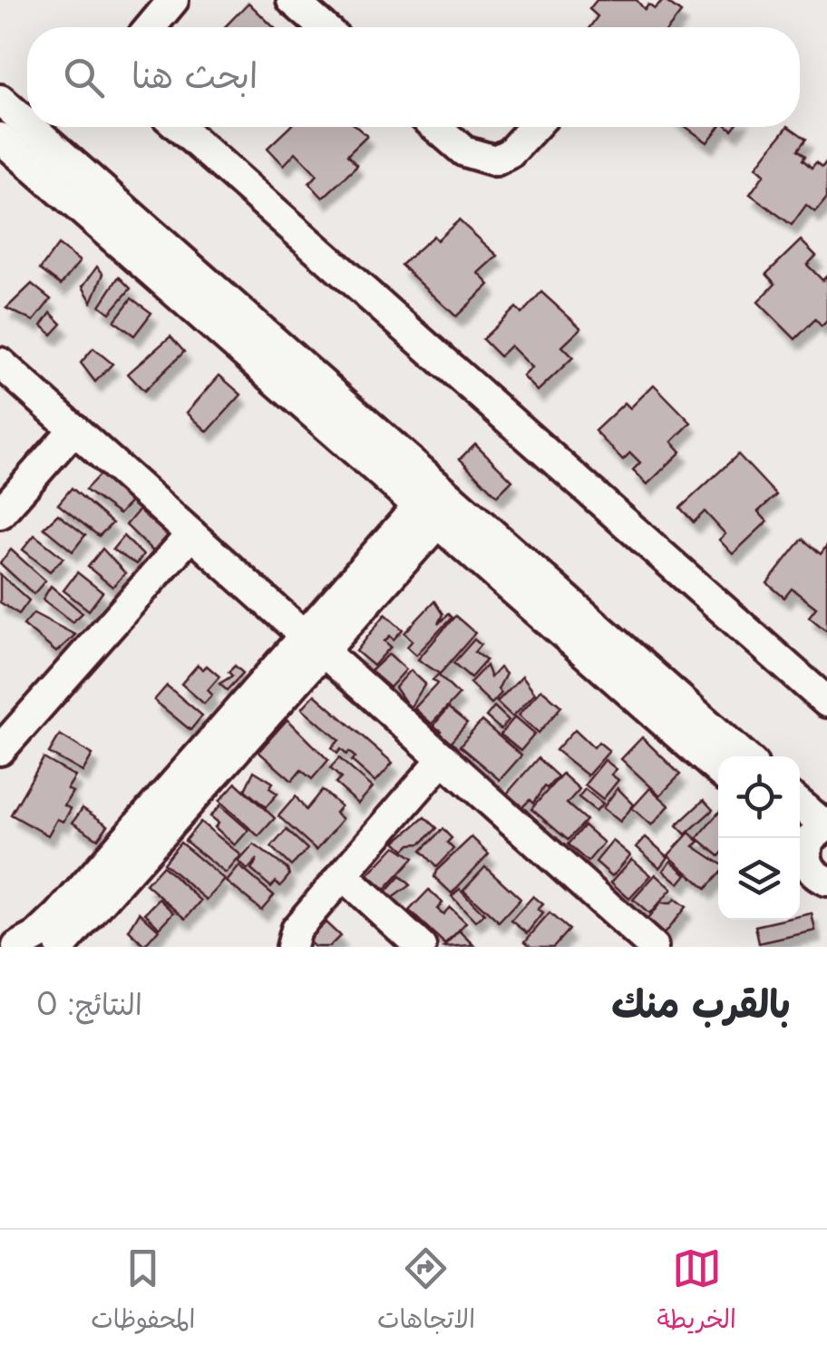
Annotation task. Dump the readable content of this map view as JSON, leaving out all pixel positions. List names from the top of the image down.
{
  "page": {
    "search": "ابحث هنا",
    "heading": ["بالقرب منك", "النتائج: 0"],
    "nav": ["الخريطة", "الاتجاهات", "المحفوظات"]
  }
}
